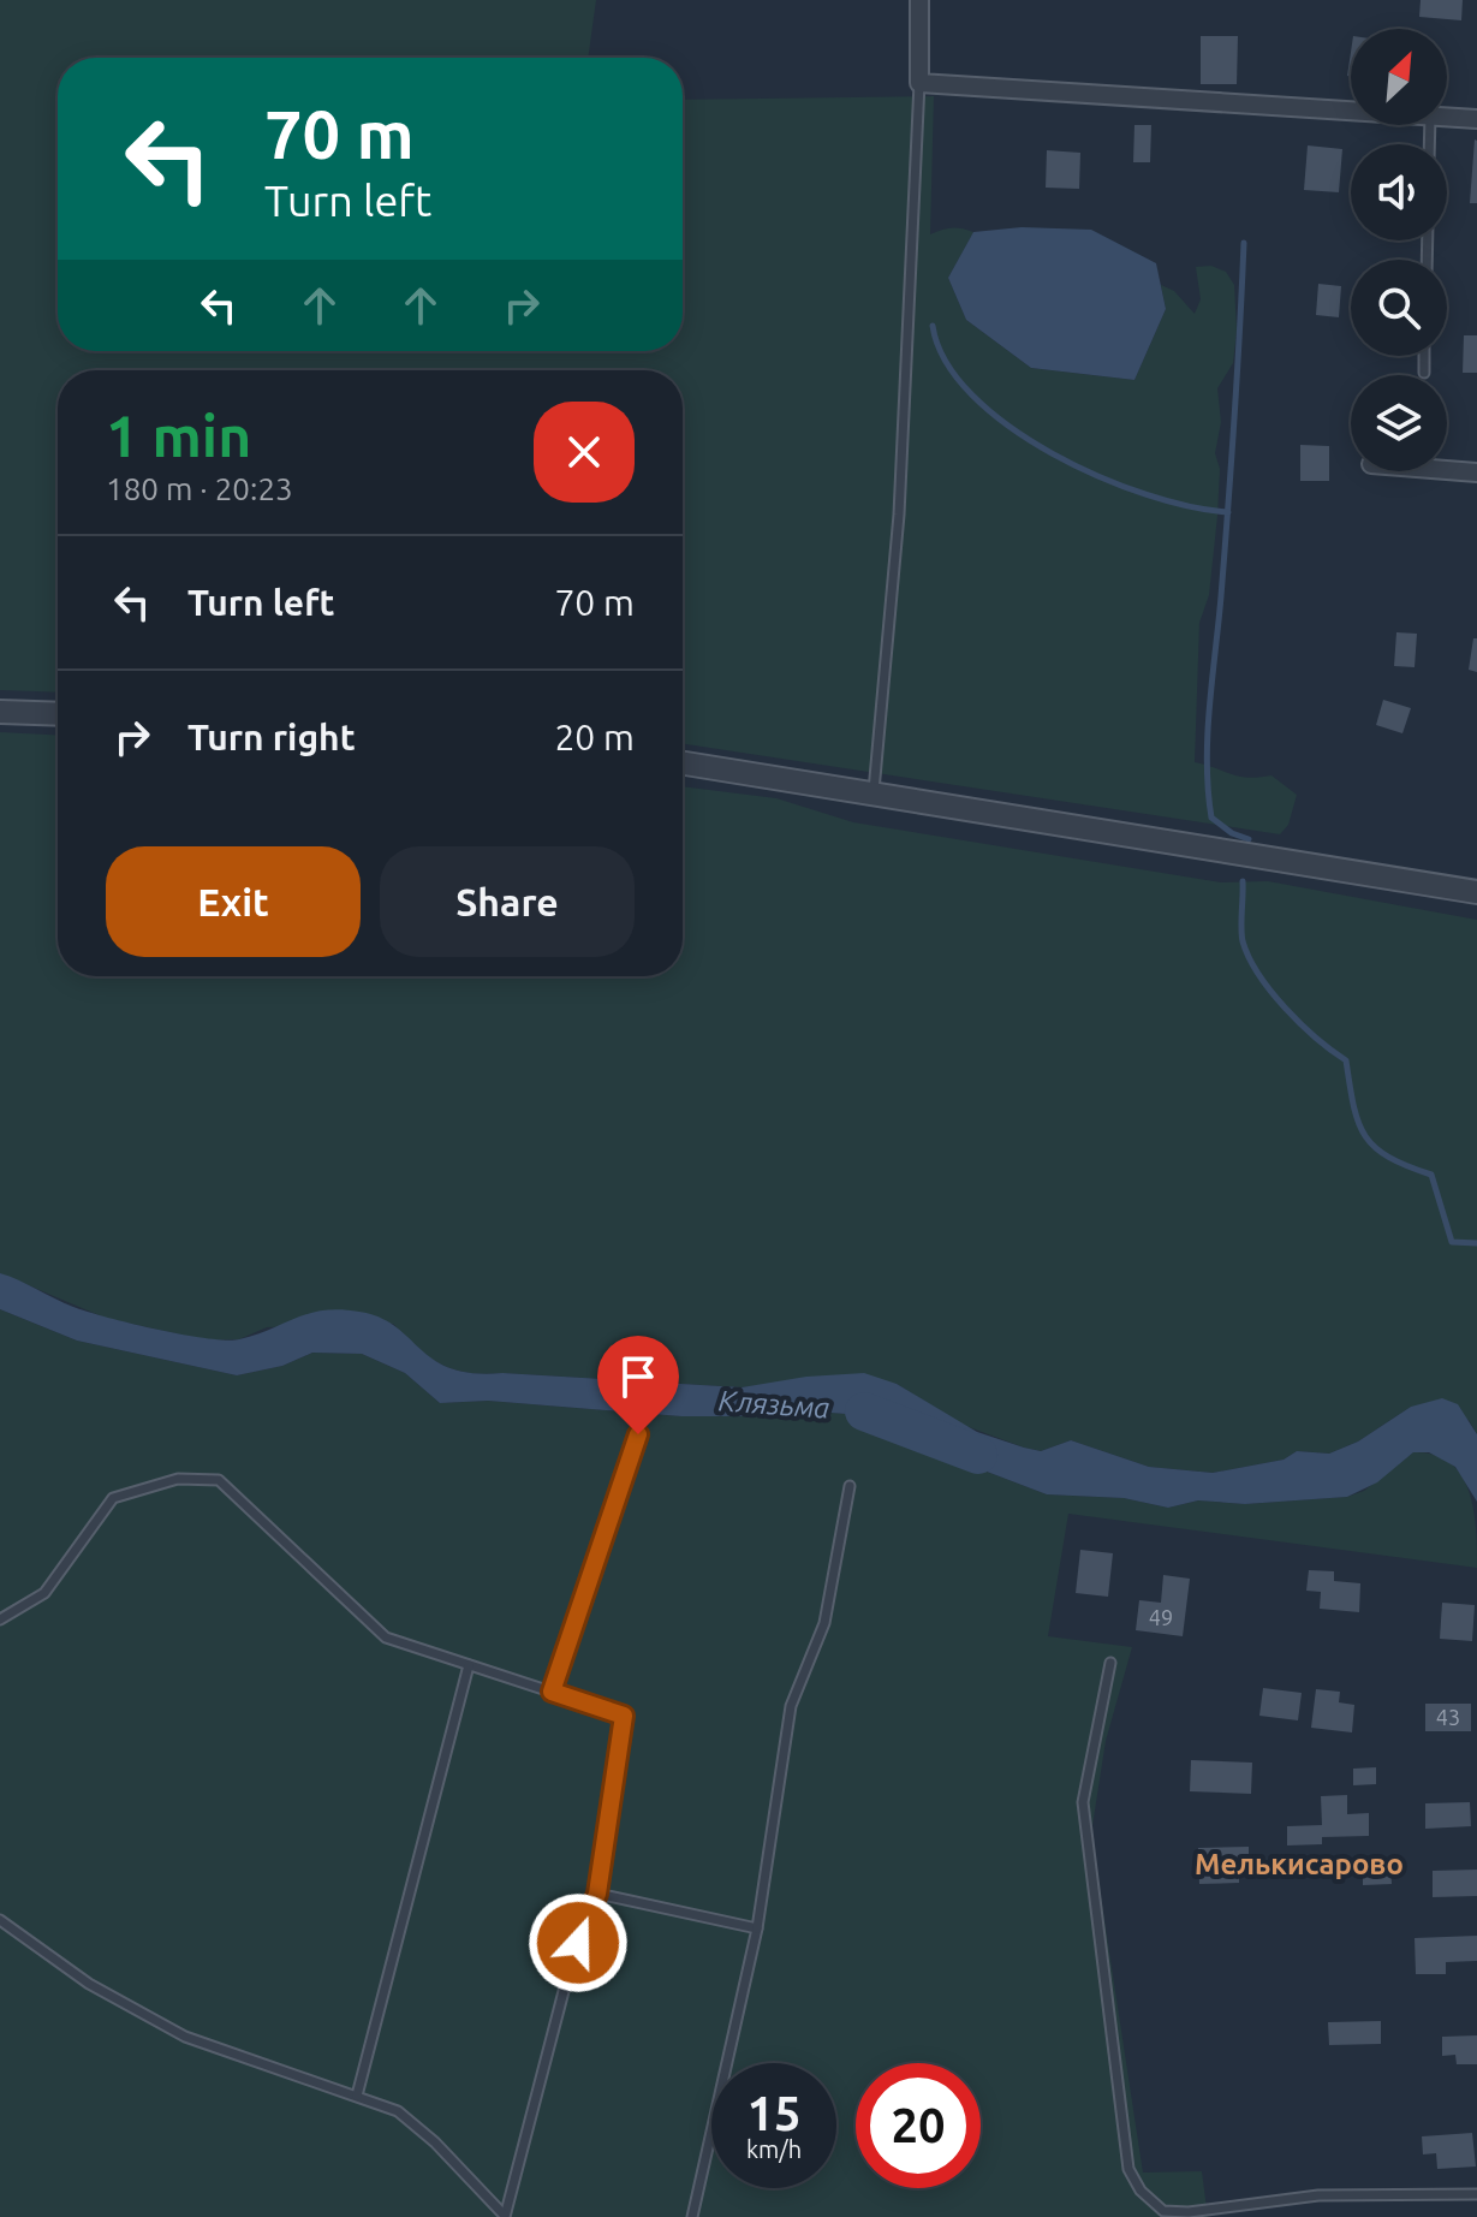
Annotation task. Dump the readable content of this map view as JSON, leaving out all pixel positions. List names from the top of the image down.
{
  "districts": ["Мелькисарово"],
  "water": ["Клязьма"],
  "house_numbers": ["49", "43"],
  "north": "top right",
  "page": {
    "turn": ["70 m", "Turn left"],
    "heading": ["1 min", "180 m · 20:23"],
    "list": [
      {
        "name": "Turn left",
        "value": "70 m"
      },
      {
        "name": "Turn right",
        "value": "20 m"
      }
    ],
    "buttons": ["Exit", "Share"],
    "speed": "15 km/h",
    "limit": "20"
  }
}
